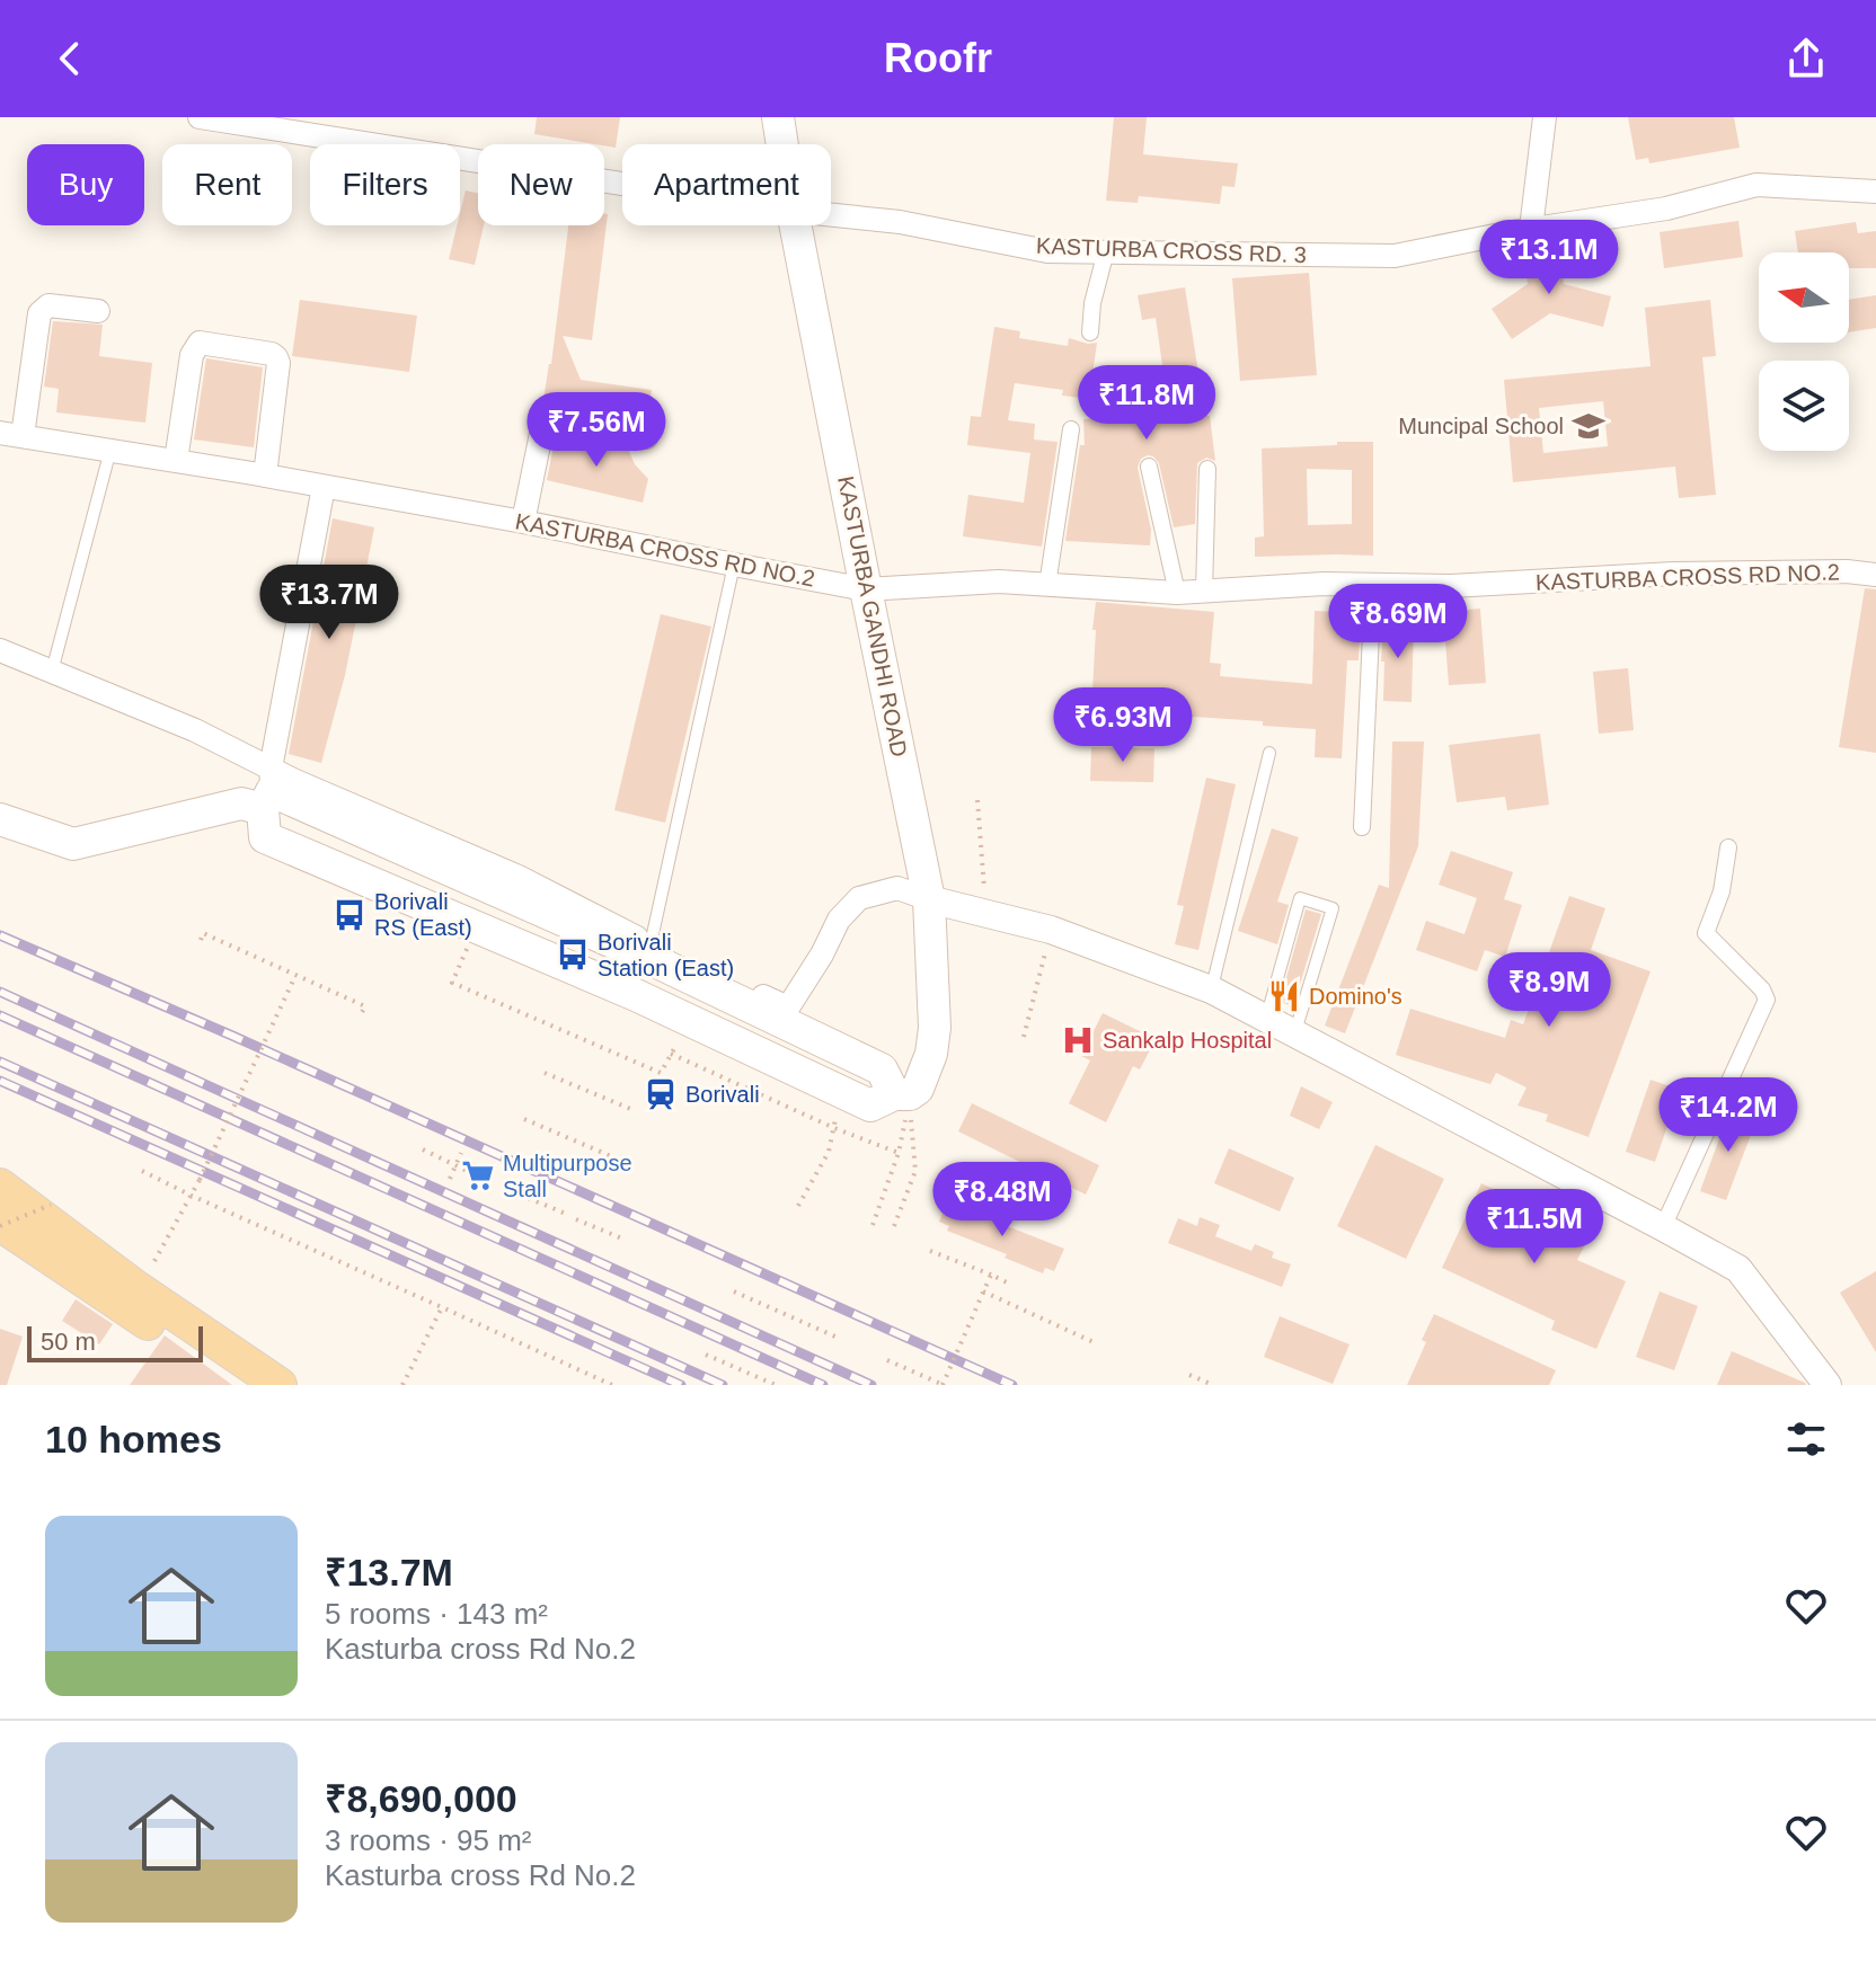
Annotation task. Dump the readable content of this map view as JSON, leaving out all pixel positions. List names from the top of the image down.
{
  "streets": {
    "main road": ["KASTURBA GANDHI ROAD"],
    "street": ["KASTURBA CROSS RD. 3", "KASTURBA CROSS RD NO.2"]
  },
  "crossings": [
    ["KASTURBA CROSS RD NO.2", "KASTURBA GANDHI ROAD"]
  ],
  "places": {
    "school or university": ["Muncipal School"],
    "bus stop": ["Borivali RS (East)", "Borivali Station (East)"],
    "restaurant": ["Domino's"],
    "hospital": ["Sankalp Hospital"],
    "station": ["Borivali"],
    "supermarket": ["Multipurpose Stall"]
  },
  "scale_bar": "50 m",
  "north": "left",
  "page": {
    "header": "Roofr",
    "chip": [
      "Buy",
      "Rent",
      "Filters",
      "New",
      "Apartment"
    ],
    "price": [
      "₹13.1M",
      "₹11.8M",
      "₹7.56M",
      "₹13.7M",
      "₹8.69M",
      "₹6.93M",
      "₹8.9M",
      "₹14.2M",
      "₹8.48M",
      "₹11.5M"
    ],
    "scale": "50 m",
    "heading": "10 homes",
    "list": [
      {
        "name": "₹13.7M",
        "note": "5 rooms · 143 m² · Kasturba cross Rd No.2"
      },
      {
        "name": "₹8,690,000",
        "note": "3 rooms · 95 m² · Kasturba cross Rd No.2"
      }
    ]
  }
}
